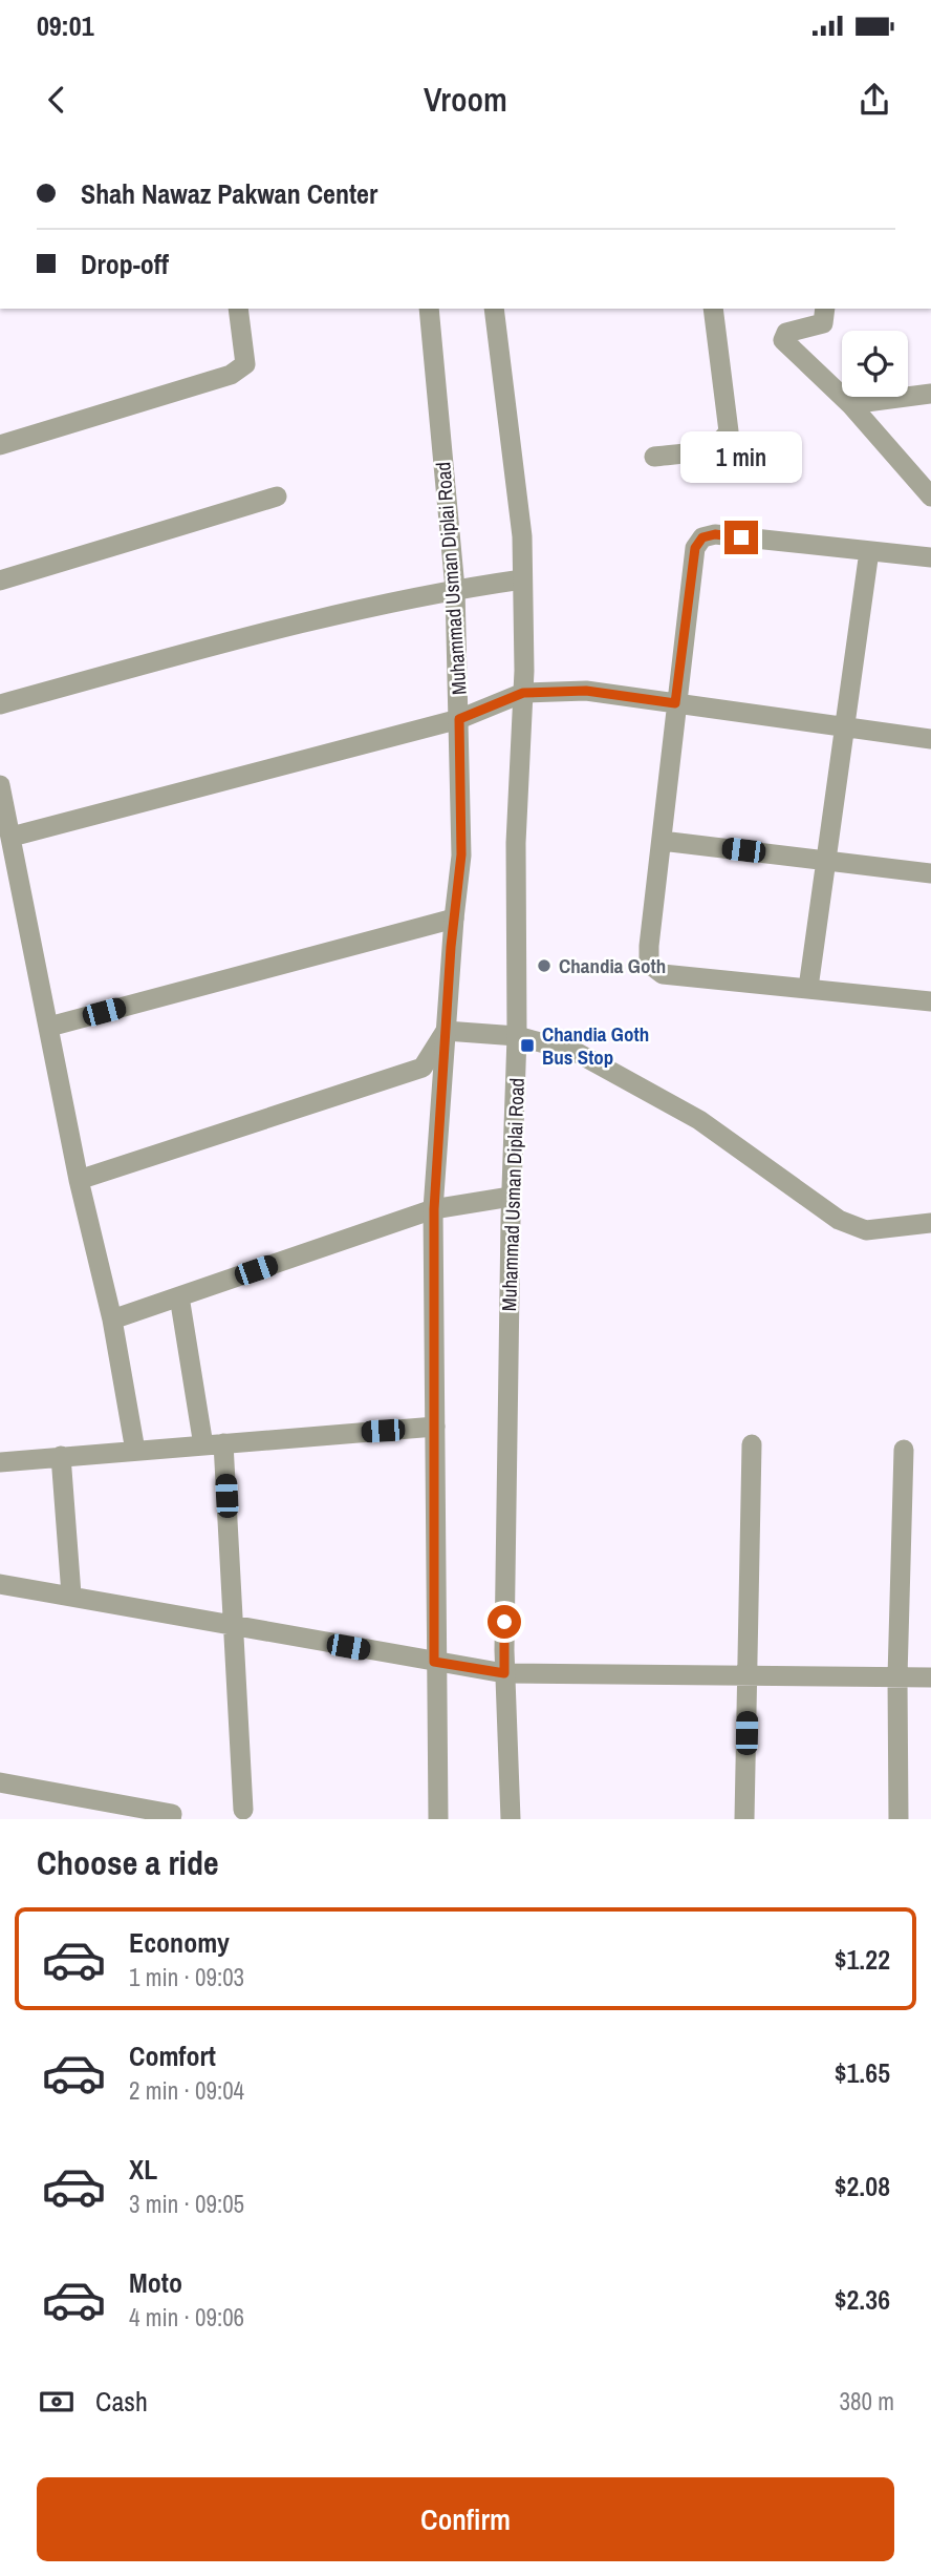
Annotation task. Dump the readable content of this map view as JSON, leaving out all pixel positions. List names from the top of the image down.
{
  "streets": {
    "street": ["Muhammad Usman Diplai Road"]
  },
  "places": {
    "other": ["Chandia Goth"],
    "transit": ["Chandia Goth Bus Stop"]
  },
  "page": {
    "status": "09:01",
    "header": "Vroom",
    "banner": ["Shah Nawaz Pakwan Center", "Drop-off"],
    "bubble": "1 min",
    "heading": "Choose a ride",
    "list": [
      {
        "name": "Economy",
        "note": "1 min · 09:03",
        "value": "$1.22"
      },
      {
        "name": "Comfort",
        "note": "2 min · 09:04",
        "value": "$1.65"
      },
      {
        "name": "XL",
        "note": "3 min · 09:05",
        "value": "$2.08"
      },
      {
        "name": "Moto",
        "note": "4 min · 09:06",
        "value": "$2.36"
      }
    ],
    "pay": ["Cash", "380 m"],
    "buttons": "Confirm"
  }
}
